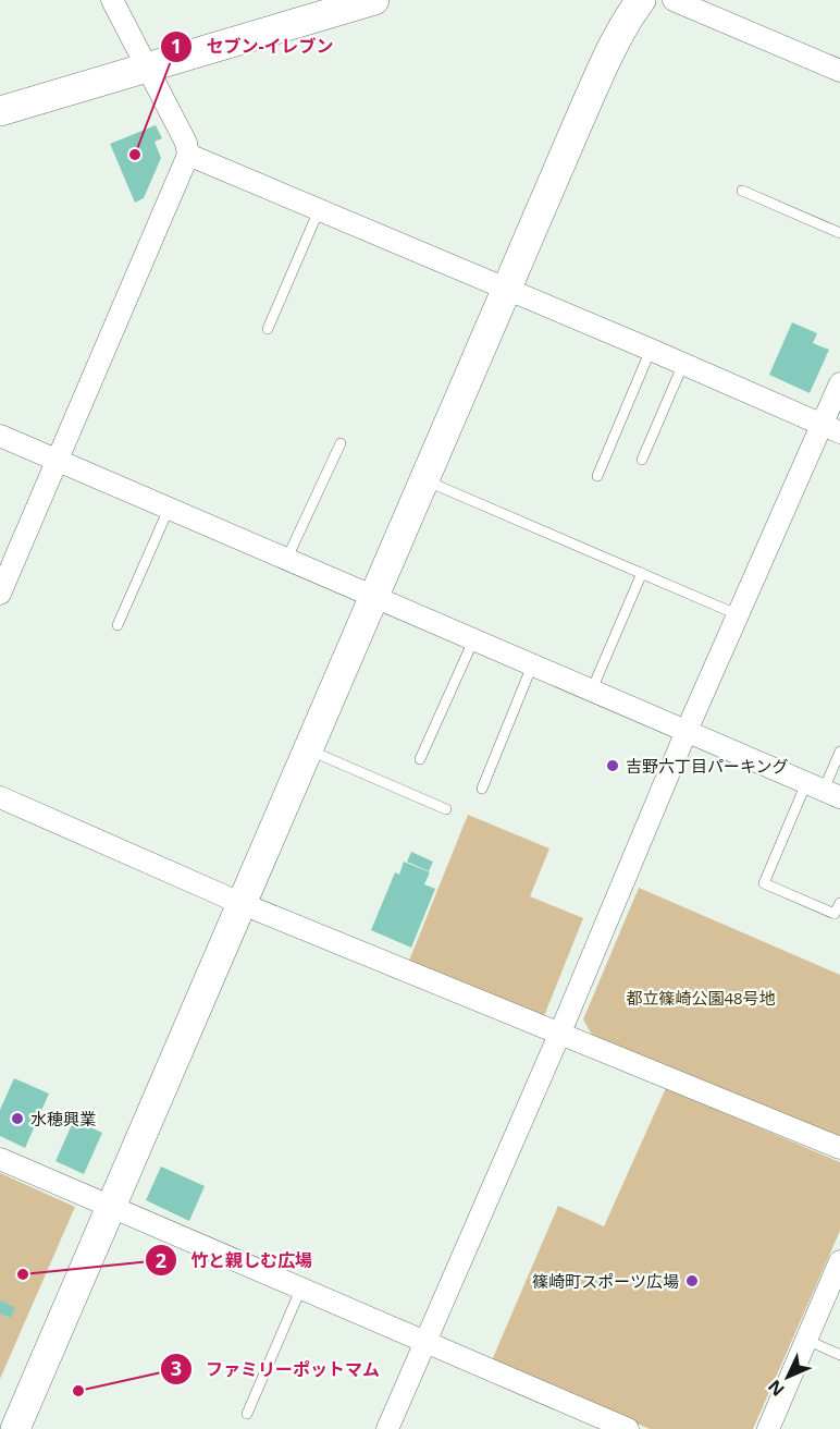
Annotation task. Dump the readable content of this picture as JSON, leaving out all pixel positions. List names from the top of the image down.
{
  "parks": ["都立篠崎公園48号地"],
  "places": [
    "セブン-イレブン",
    "吉野六丁目パーキング",
    "水穂興業",
    "竹と親しむ広場",
    "篠崎町スポーツ広場",
    "ファミリーポットマム"
  ],
  "north": "bottom left"
}
